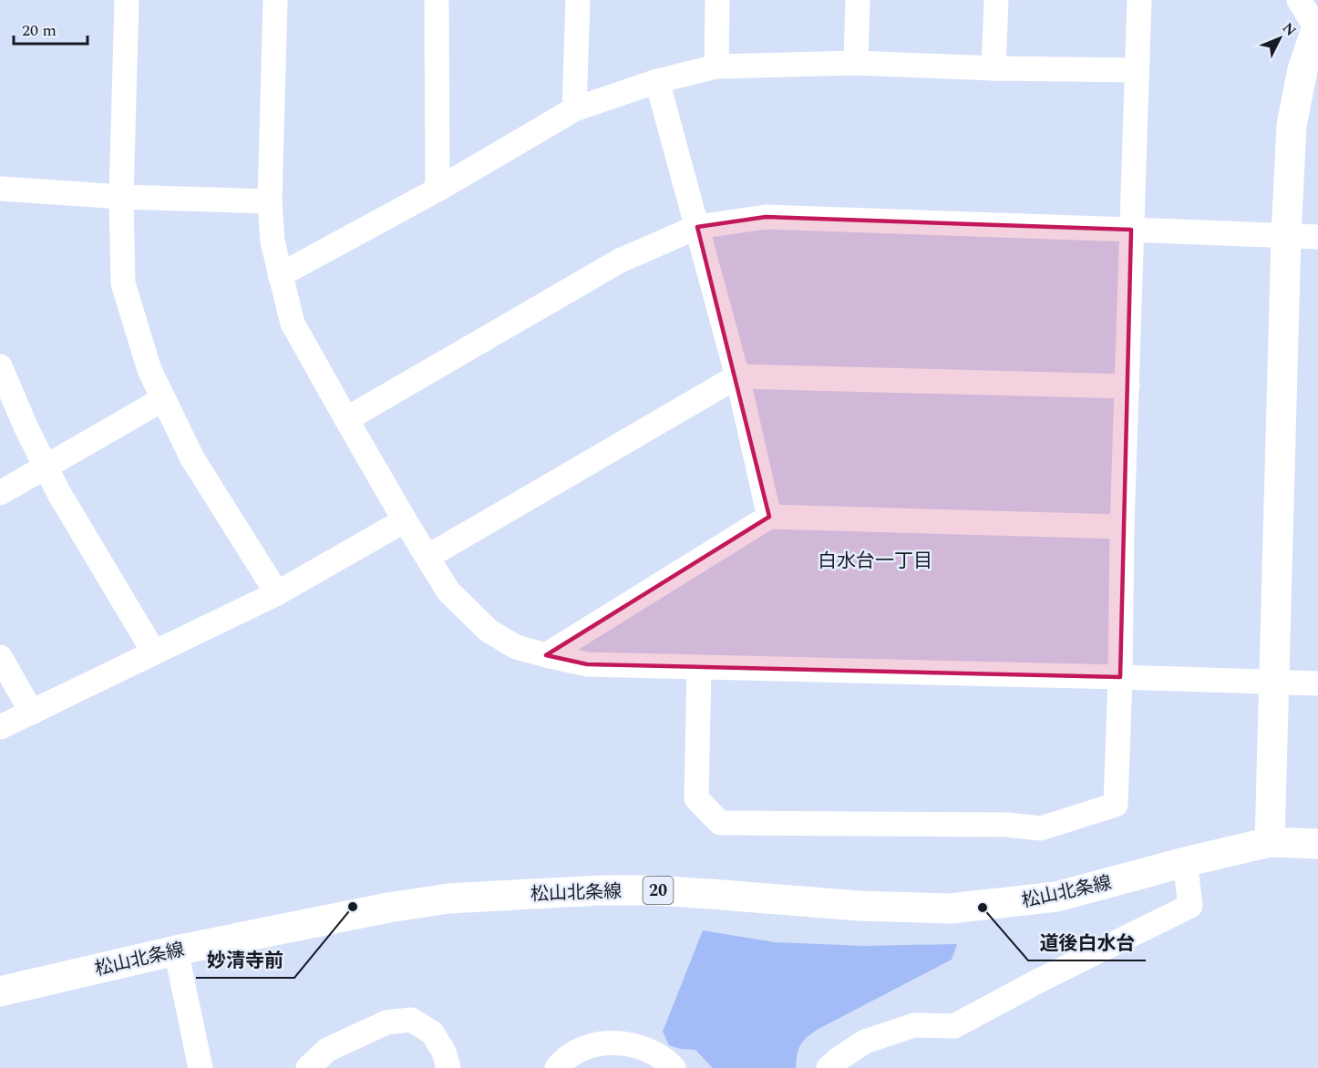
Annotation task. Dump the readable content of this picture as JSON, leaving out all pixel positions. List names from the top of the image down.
{
  "streets": {
    "main road": ["20", "松山北条線"]
  },
  "districts": ["白水台一丁目"],
  "places": ["妙清寺前", "道後白水台"],
  "scale_bar": "20 m",
  "north": "top right"
}
